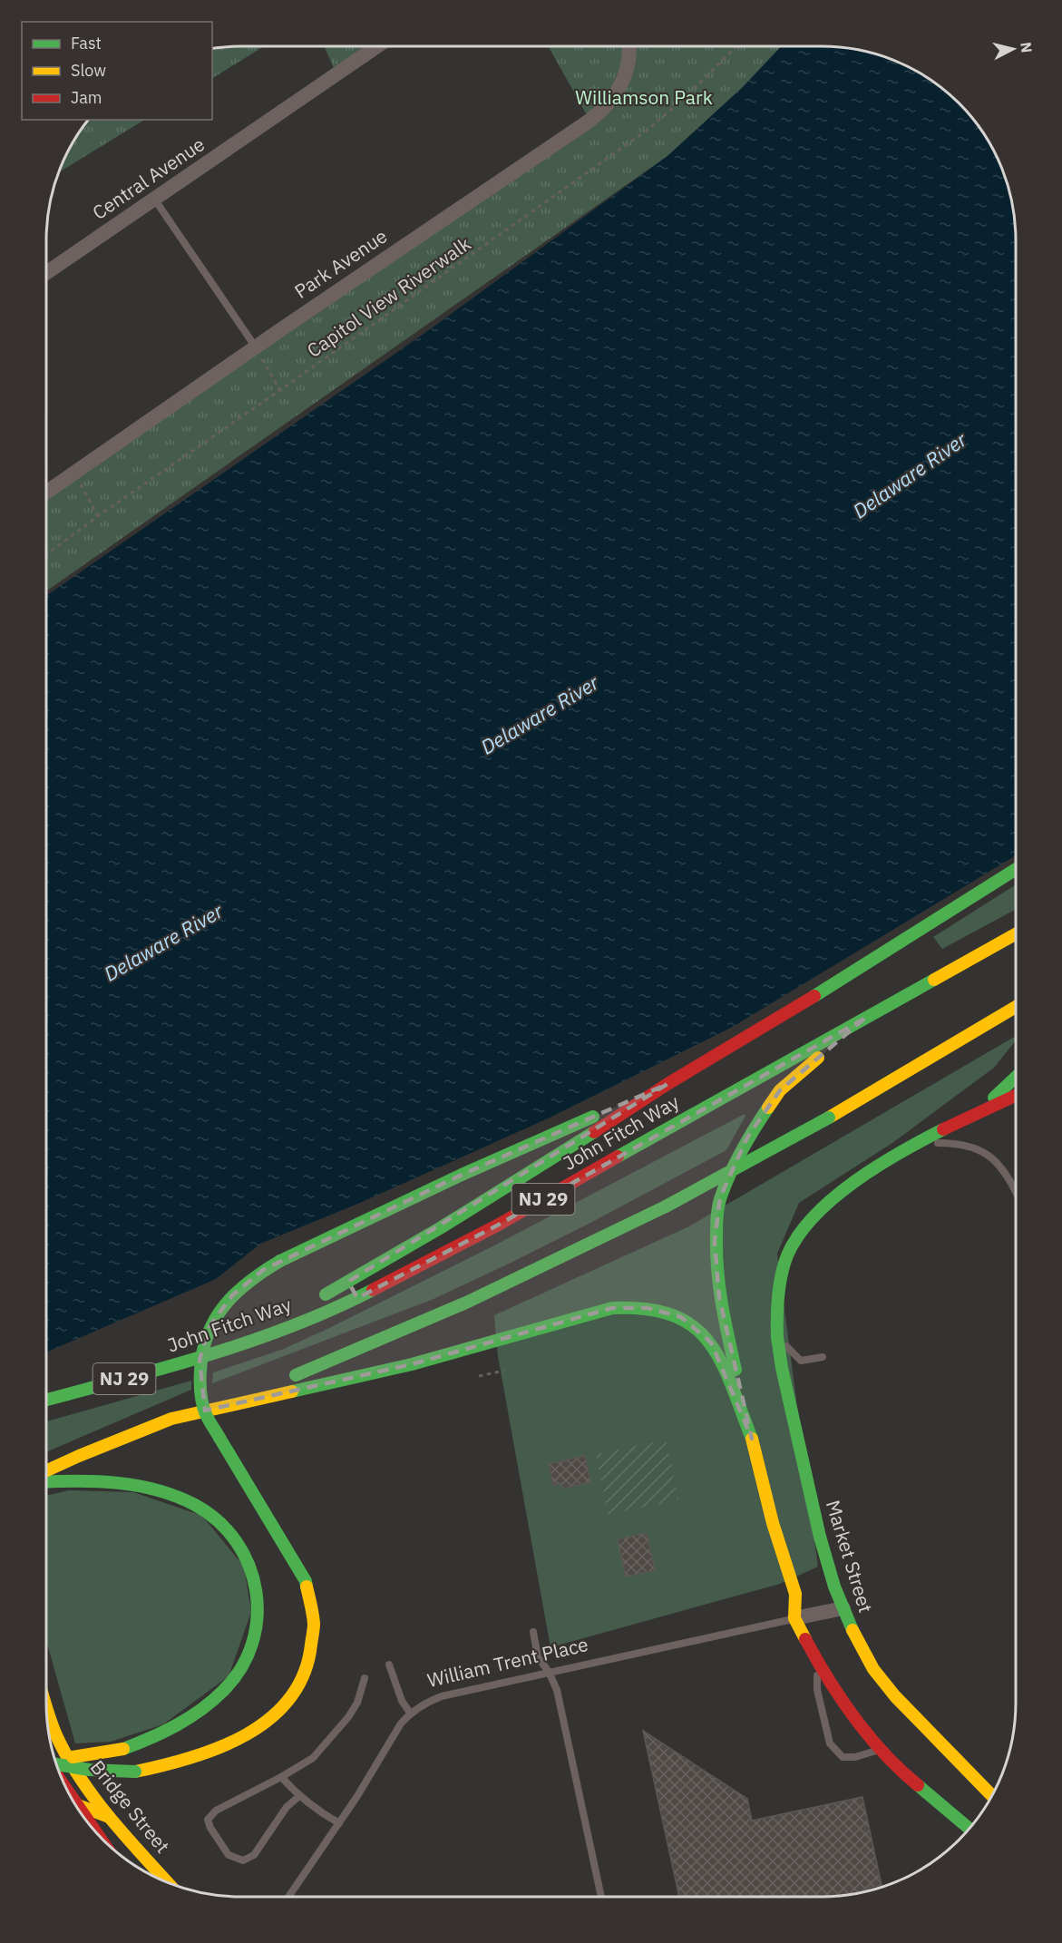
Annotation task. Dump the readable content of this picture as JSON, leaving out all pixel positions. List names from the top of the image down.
{
  "streets": {
    "main road": [
      "John Fitch Way",
      "NJ 29",
      "Market Street",
      "Bridge Street"
    ],
    "street": ["Central Avenue", "Park Avenue", "William Trent Place"],
    "path": ["Capitol View Riverwalk"]
  },
  "crossings": [
    ["Market Street", "William Trent Place"]
  ],
  "water": ["Delaware River"],
  "parks": ["Williamson Park"],
  "legend": ["Fast", "Slow", "Jam"],
  "north": "right"
}
